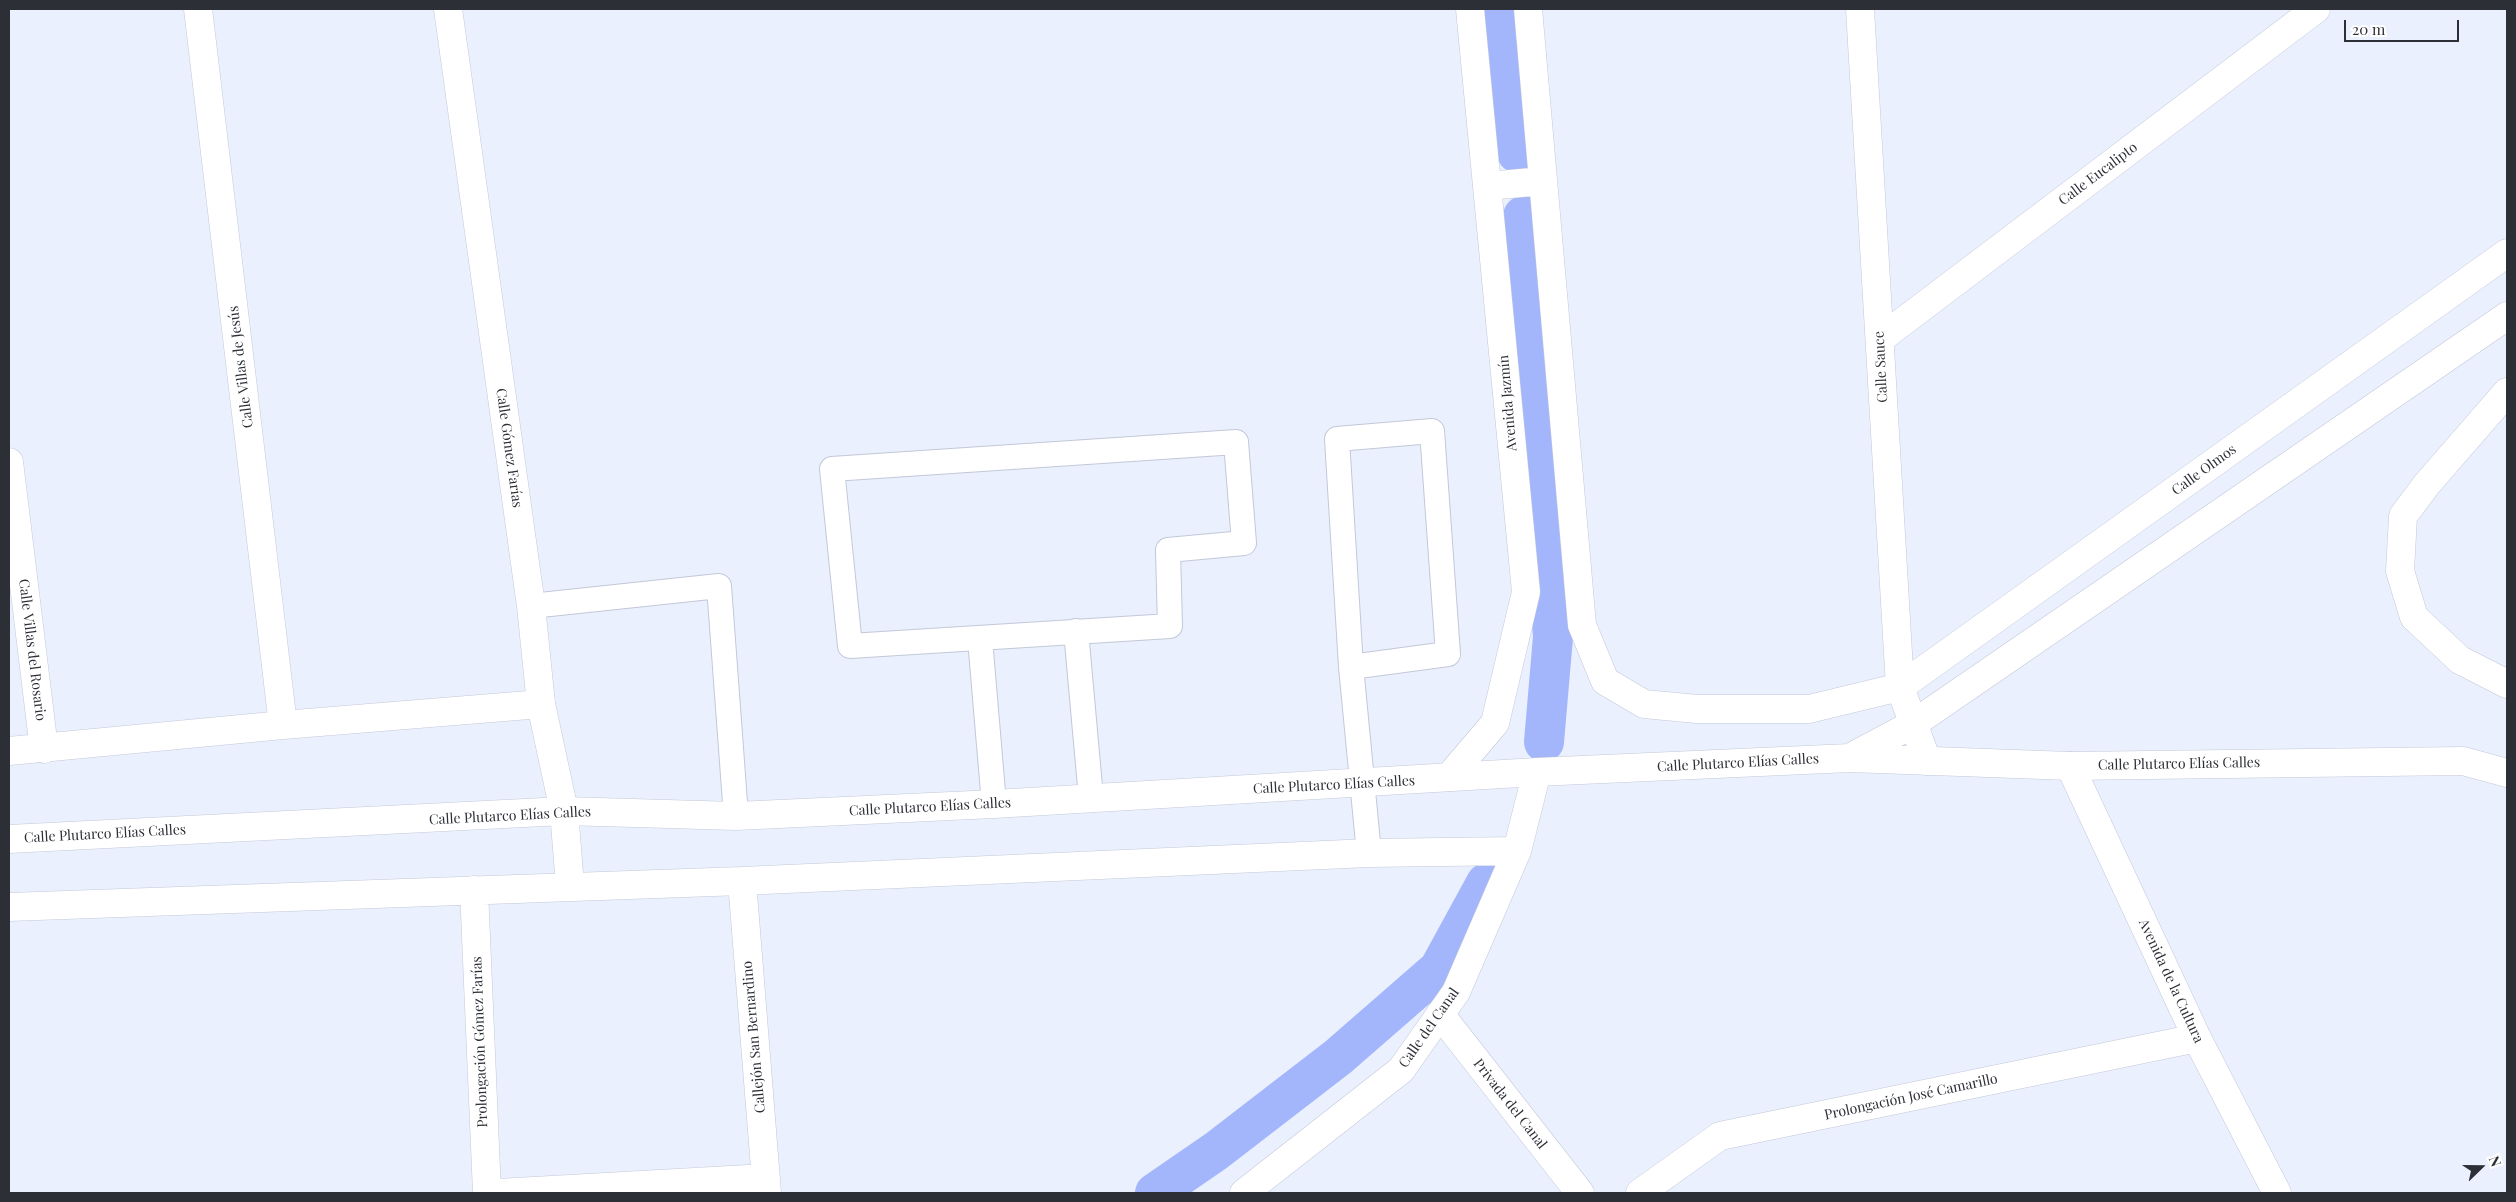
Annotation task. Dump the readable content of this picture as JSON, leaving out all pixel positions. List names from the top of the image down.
{
  "streets": {
    "street": [
      "Calle Eucalipto",
      "Calle Villas de Jesús",
      "Calle Sauce",
      "Avenida Jazmín",
      "Calle Gómez Farías",
      "Calle Olmos",
      "Calle Villas del Rosario",
      "Calle Plutarco Elías Calles",
      "Avenida de la Cultura",
      "Calle del Canal",
      "Callejón San Bernardino",
      "Prolongación Gómez Farías",
      "Prolongación José Camarillo",
      "Privada del Canal"
    ]
  },
  "crossings": [
    ["Calle Eucalipto", "Calle Sauce"],
    ["Calle Sauce", "Calle Olmos"],
    ["Calle Sauce", "Calle Plutarco Elías Calles"],
    ["Avenida Jazmín", "Calle Plutarco Elías Calles"],
    ["Calle Gómez Farías", "Calle Plutarco Elías Calles"],
    ["Calle Plutarco Elías Calles", "Avenida de la Cultura"],
    ["Calle Plutarco Elías Calles", "Calle del Canal"],
    ["Avenida de la Cultura", "Prolongación José Camarillo"],
    ["Calle del Canal", "Privada del Canal"]
  ],
  "scale_bar": "20 m",
  "north": "right"
}
